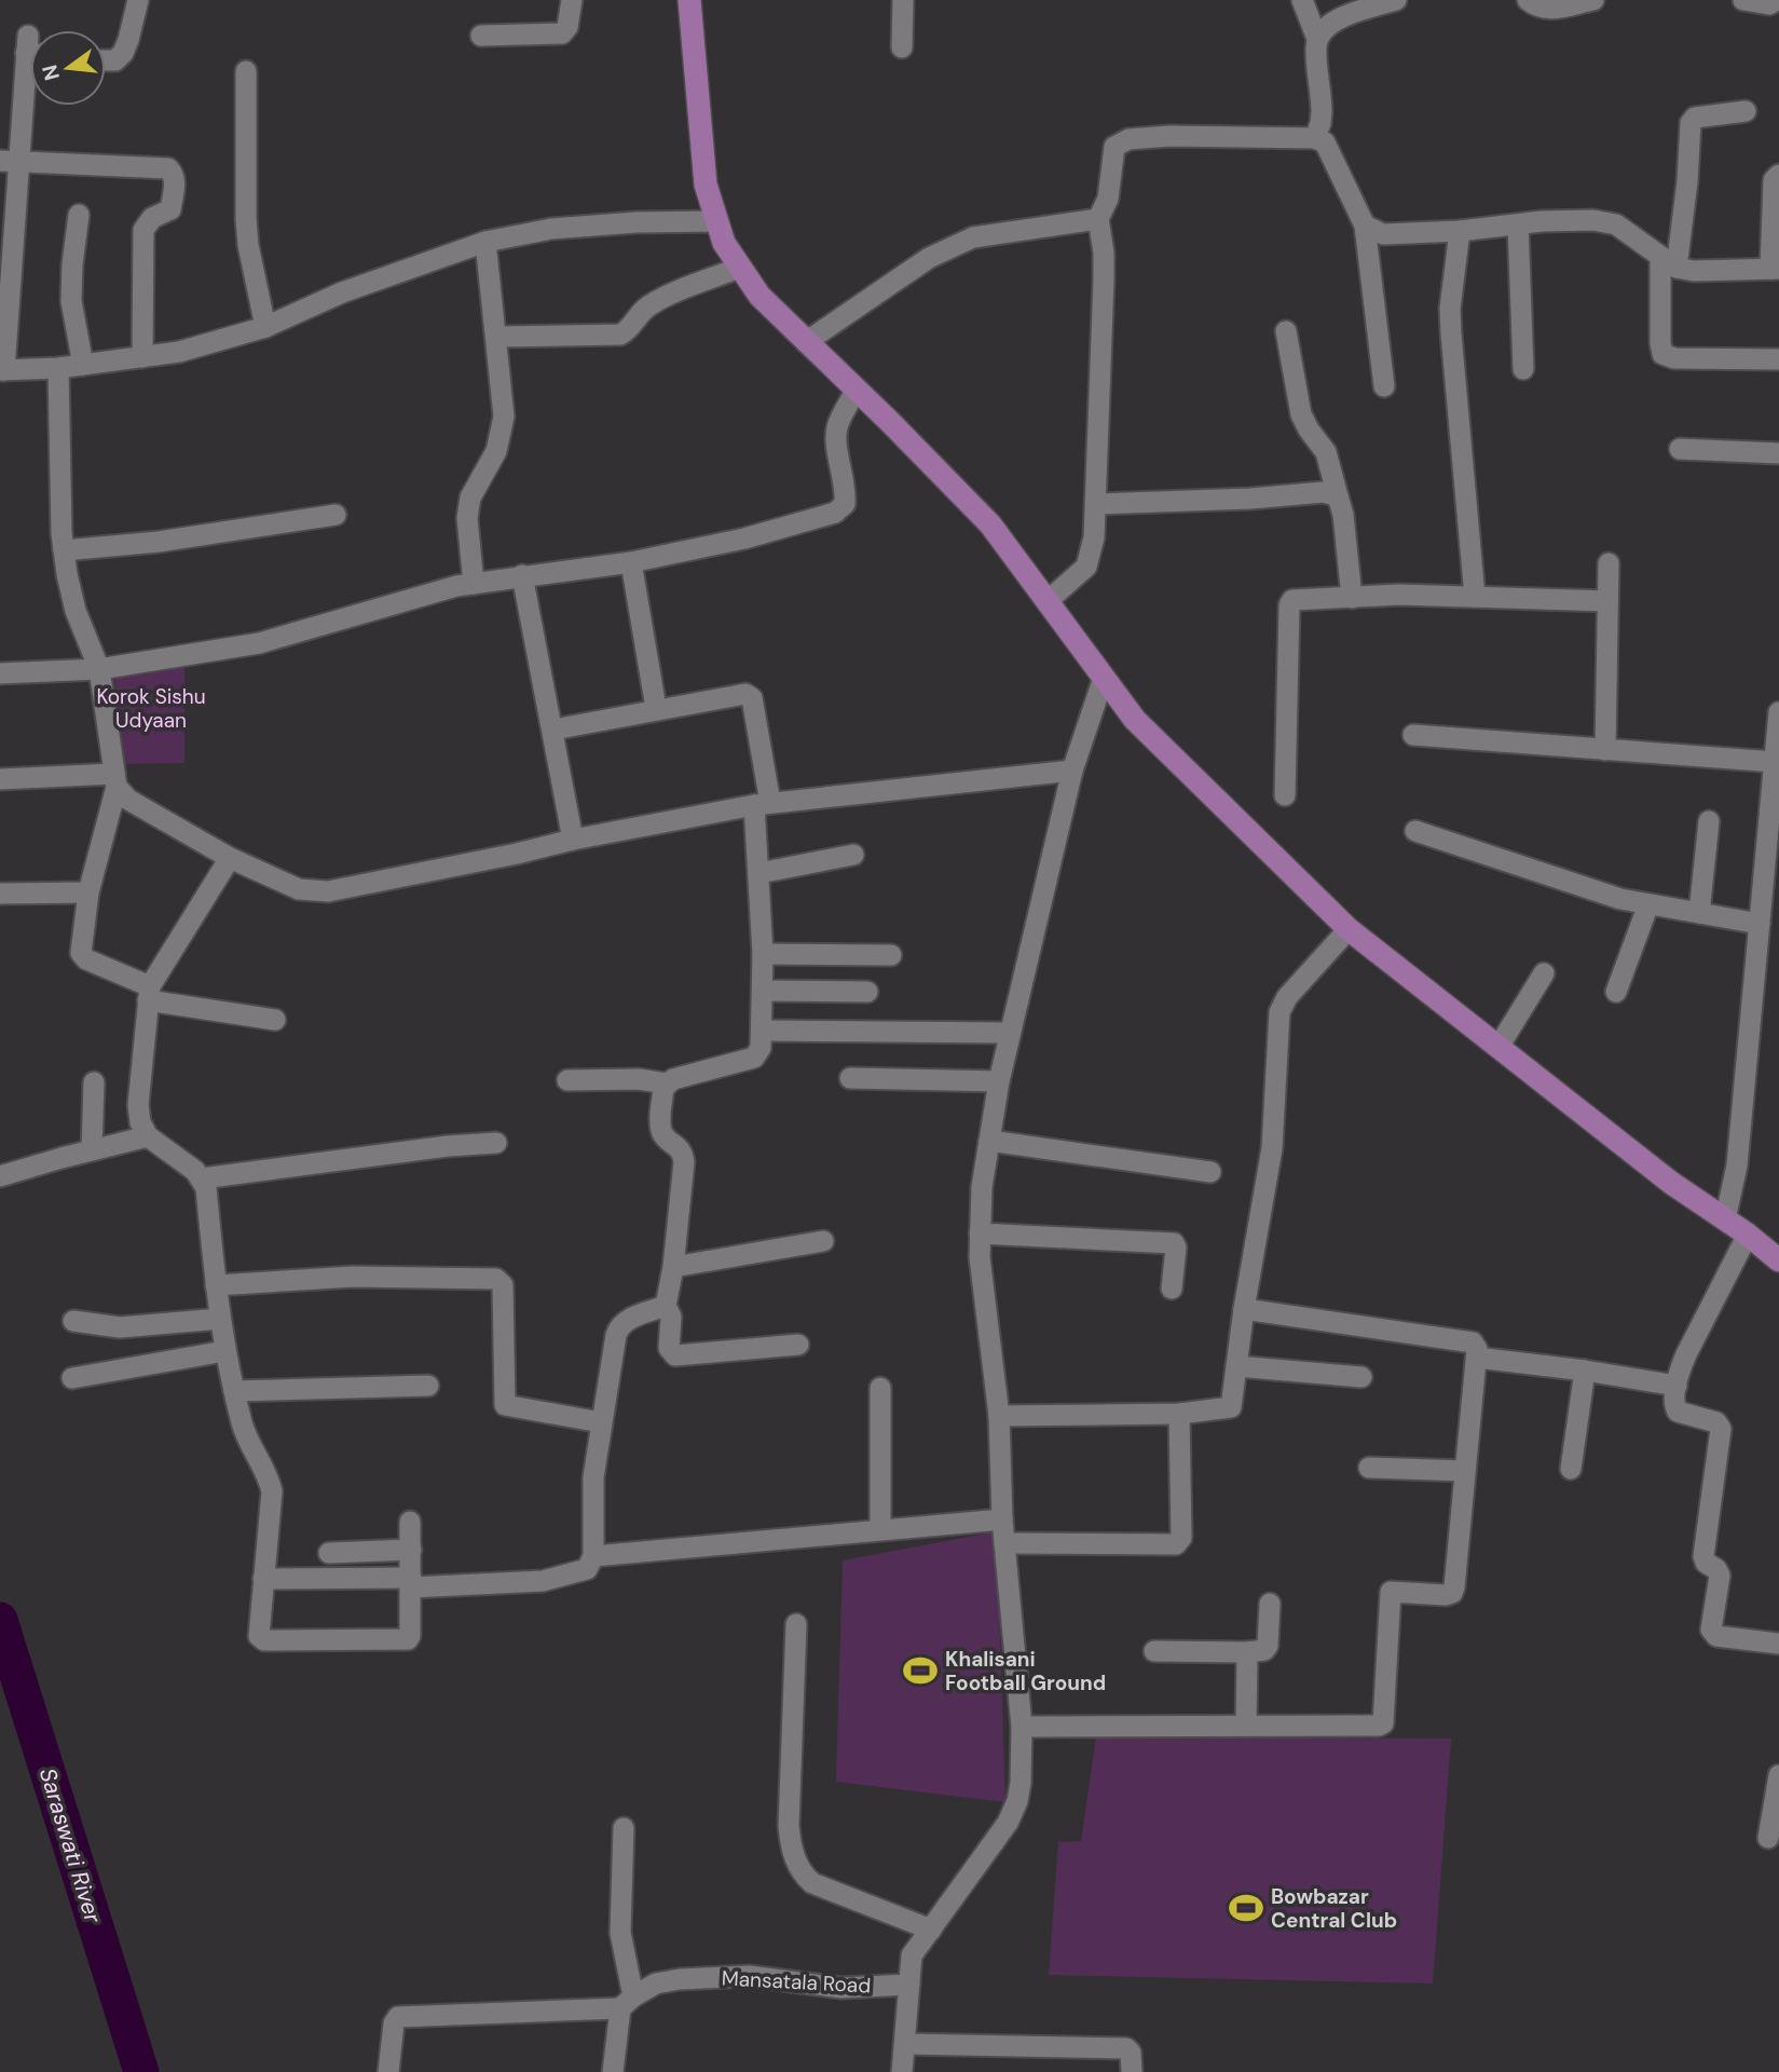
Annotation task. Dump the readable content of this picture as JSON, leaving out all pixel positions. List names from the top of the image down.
{
  "streets": {
    "street": ["Mansatala Road"]
  },
  "water": ["Saraswati River"],
  "parks": ["Korok Sishu Udyaan"],
  "places": {
    "sports": ["Khalisani Football Ground", "Bowbazar Central Club"]
  },
  "north": "left"
}
